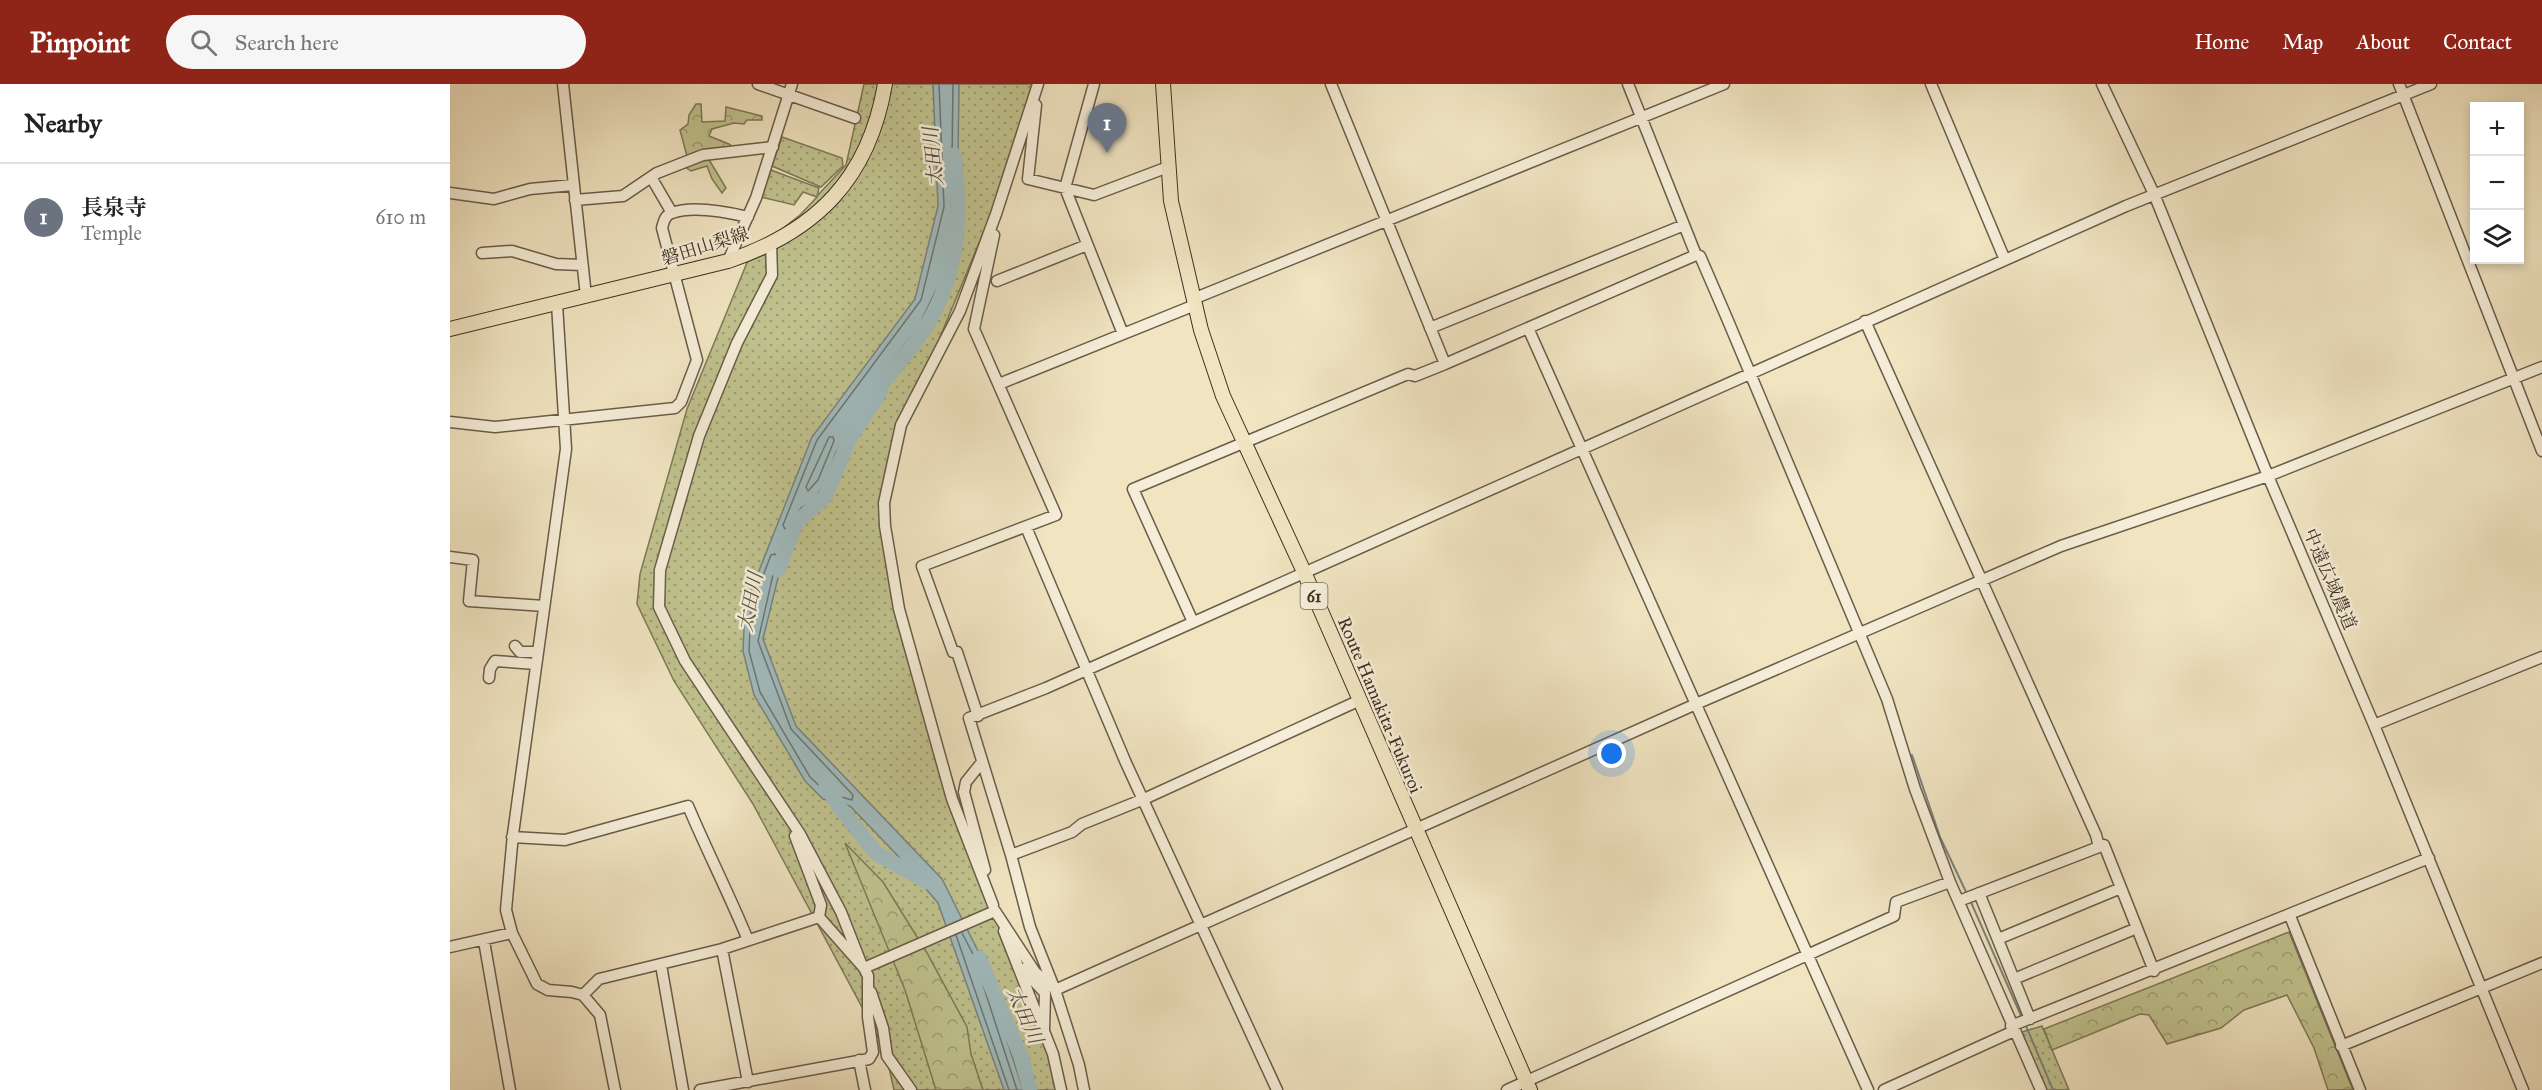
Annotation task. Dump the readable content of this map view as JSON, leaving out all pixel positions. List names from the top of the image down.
{
  "streets": {
    "main road": ["磐田山梨線", "61", "Route Hamakita-Fukuroi"],
    "street": ["中遠広域農道"]
  },
  "water": ["太田川"],
  "page": {
    "header": "Pinpoint",
    "search": "Search here",
    "nav": [
      "Home",
      "Map",
      "About",
      "Contact"
    ],
    "heading": "Nearby",
    "map_buttons": ["+", "−"],
    "pins": "1",
    "list": [
      {
        "mark": "1",
        "name": "長泉寺",
        "note": "Temple",
        "value": "610 m"
      }
    ]
  }
}
